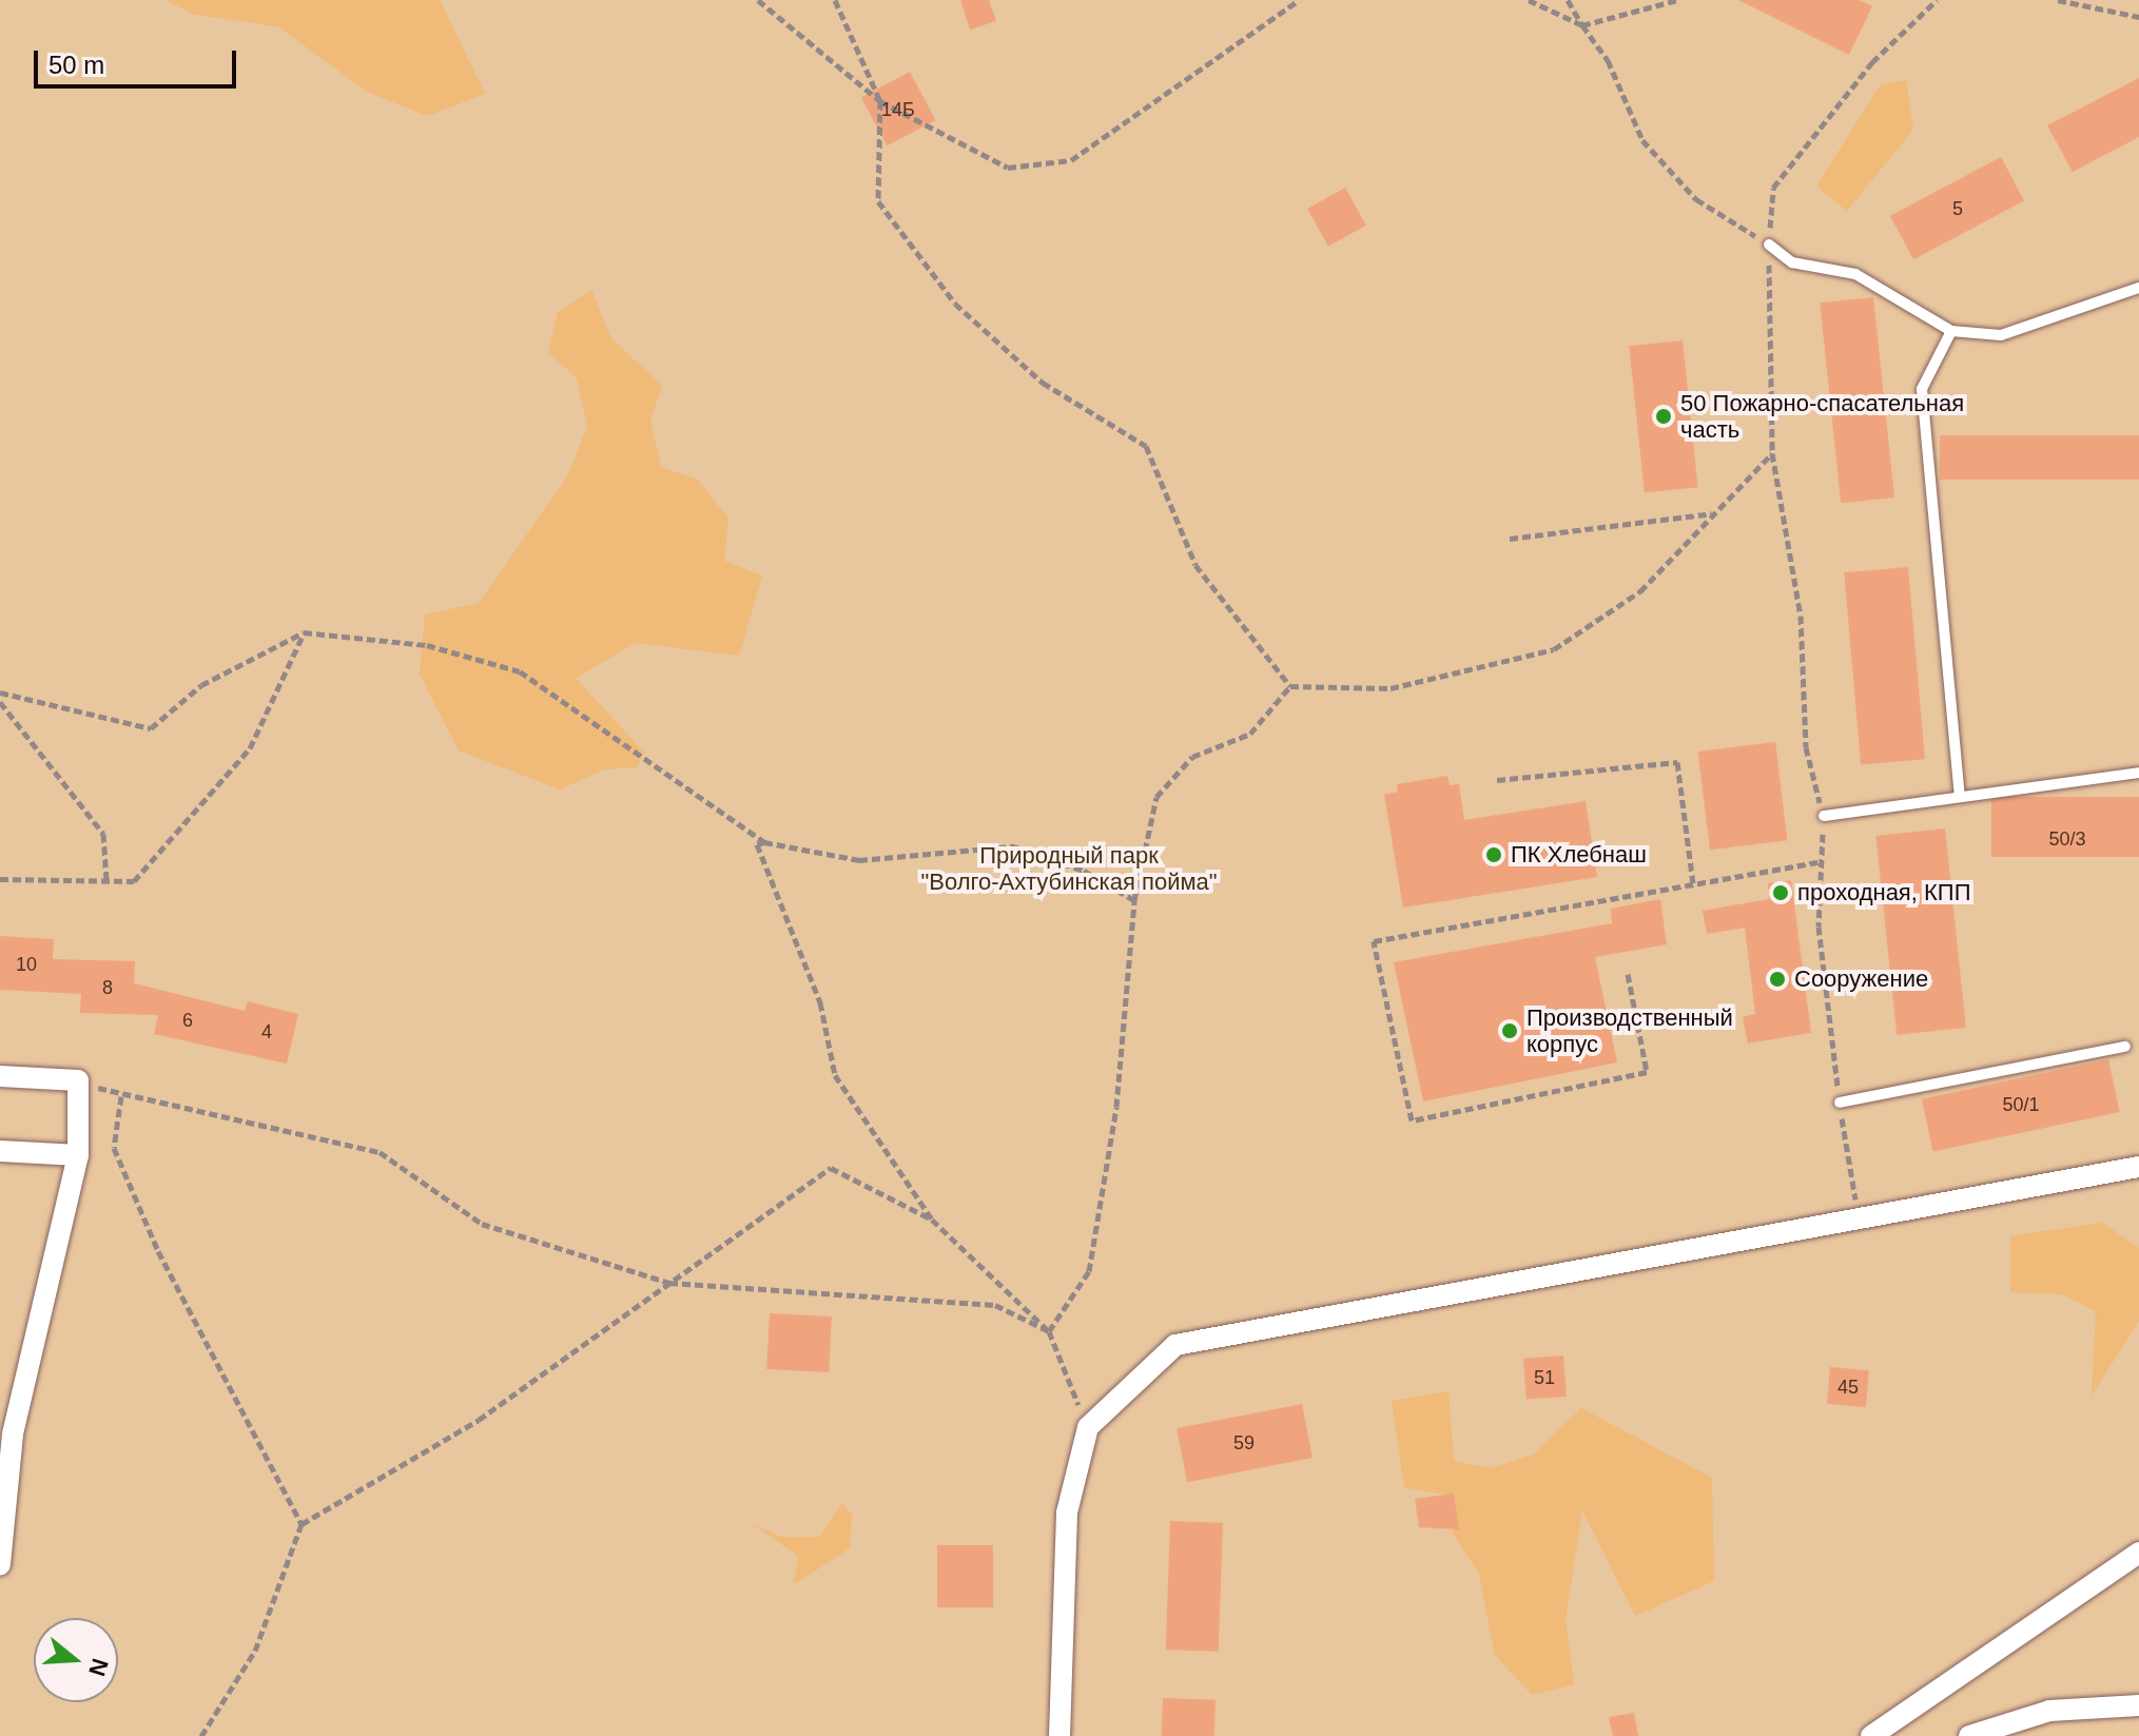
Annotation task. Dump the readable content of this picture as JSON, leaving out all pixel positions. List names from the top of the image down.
{
  "parks": ["Природный парк \"Волго-Ахтубинская пойма\""],
  "places": [
    "50 Пожарно-спасательная часть",
    "ПК Хлебнаш",
    "проходная, КПП",
    "Сооружение",
    "Производственный корпус"
  ],
  "house_numbers": [
    "14Б",
    "5",
    "50/3",
    "10",
    "8",
    "6",
    "4",
    "50/1",
    "51",
    "45",
    "59"
  ],
  "scale_bar": "50 m",
  "north": "right"
}
